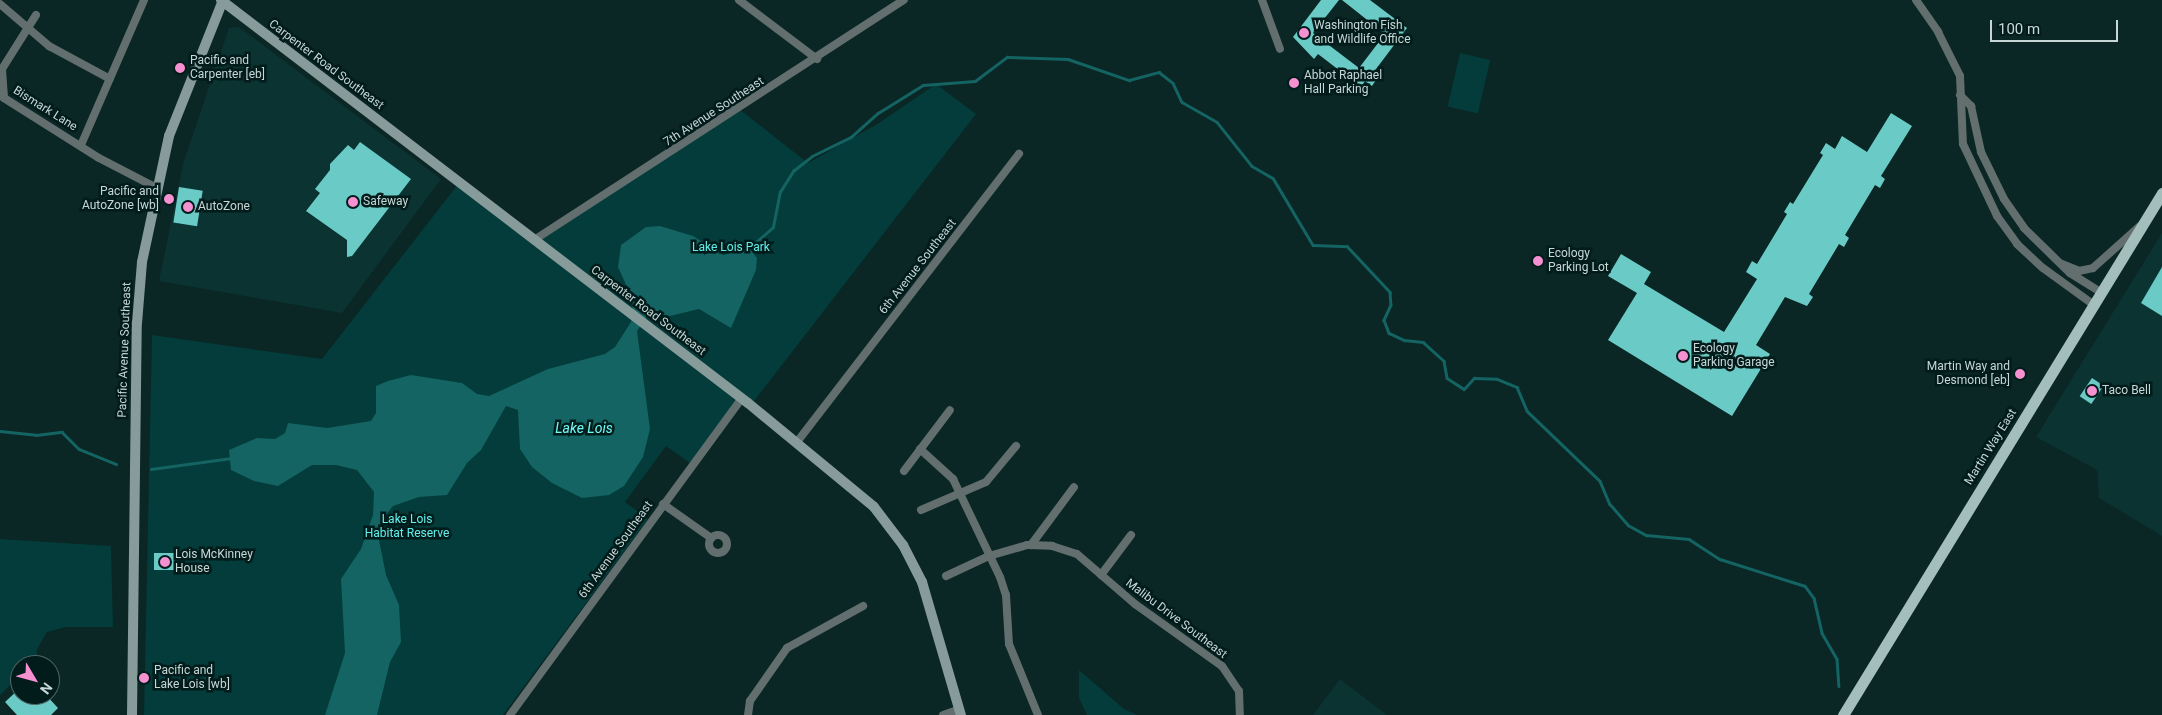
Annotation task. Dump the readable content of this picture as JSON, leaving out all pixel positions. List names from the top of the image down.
{
  "streets": {
    "main road": ["Carpenter Road Southeast", "Pacific Avenue Southeast", "Martin Way East"],
    "street": [
      "Bismark Lane",
      "7th Avenue Southeast",
      "6th Avenue Southeast",
      "Malibu Drive Southeast"
    ]
  },
  "crossings": [
    ["Carpenter Road Southeast", "7th Avenue Southeast"],
    ["Carpenter Road Southeast", "6th Avenue Southeast"],
    ["Carpenter Road Southeast", "Pacific Avenue Southeast"],
    ["Bismark Lane", "Pacific Avenue Southeast"]
  ],
  "water": ["Lake Lois"],
  "parks": ["Lake Lois Park", "Lake Lois Habitat Reserve"],
  "places": [
    "Washington Fish and Wildlife Office",
    "Pacific and Carpenter [eb]",
    "Abbot Raphael Hall Parking",
    "Pacific and AutoZone [wb]",
    "Safeway",
    "AutoZone",
    "Ecology Parking Lot",
    "Ecology Parking Garage",
    "Martin Way and Desmond [eb]",
    "Taco Bell",
    "Lois McKinney House",
    "Pacific and Lake Lois [wb]"
  ],
  "scale_bar": "100 m",
  "north": "bottom right"
}
